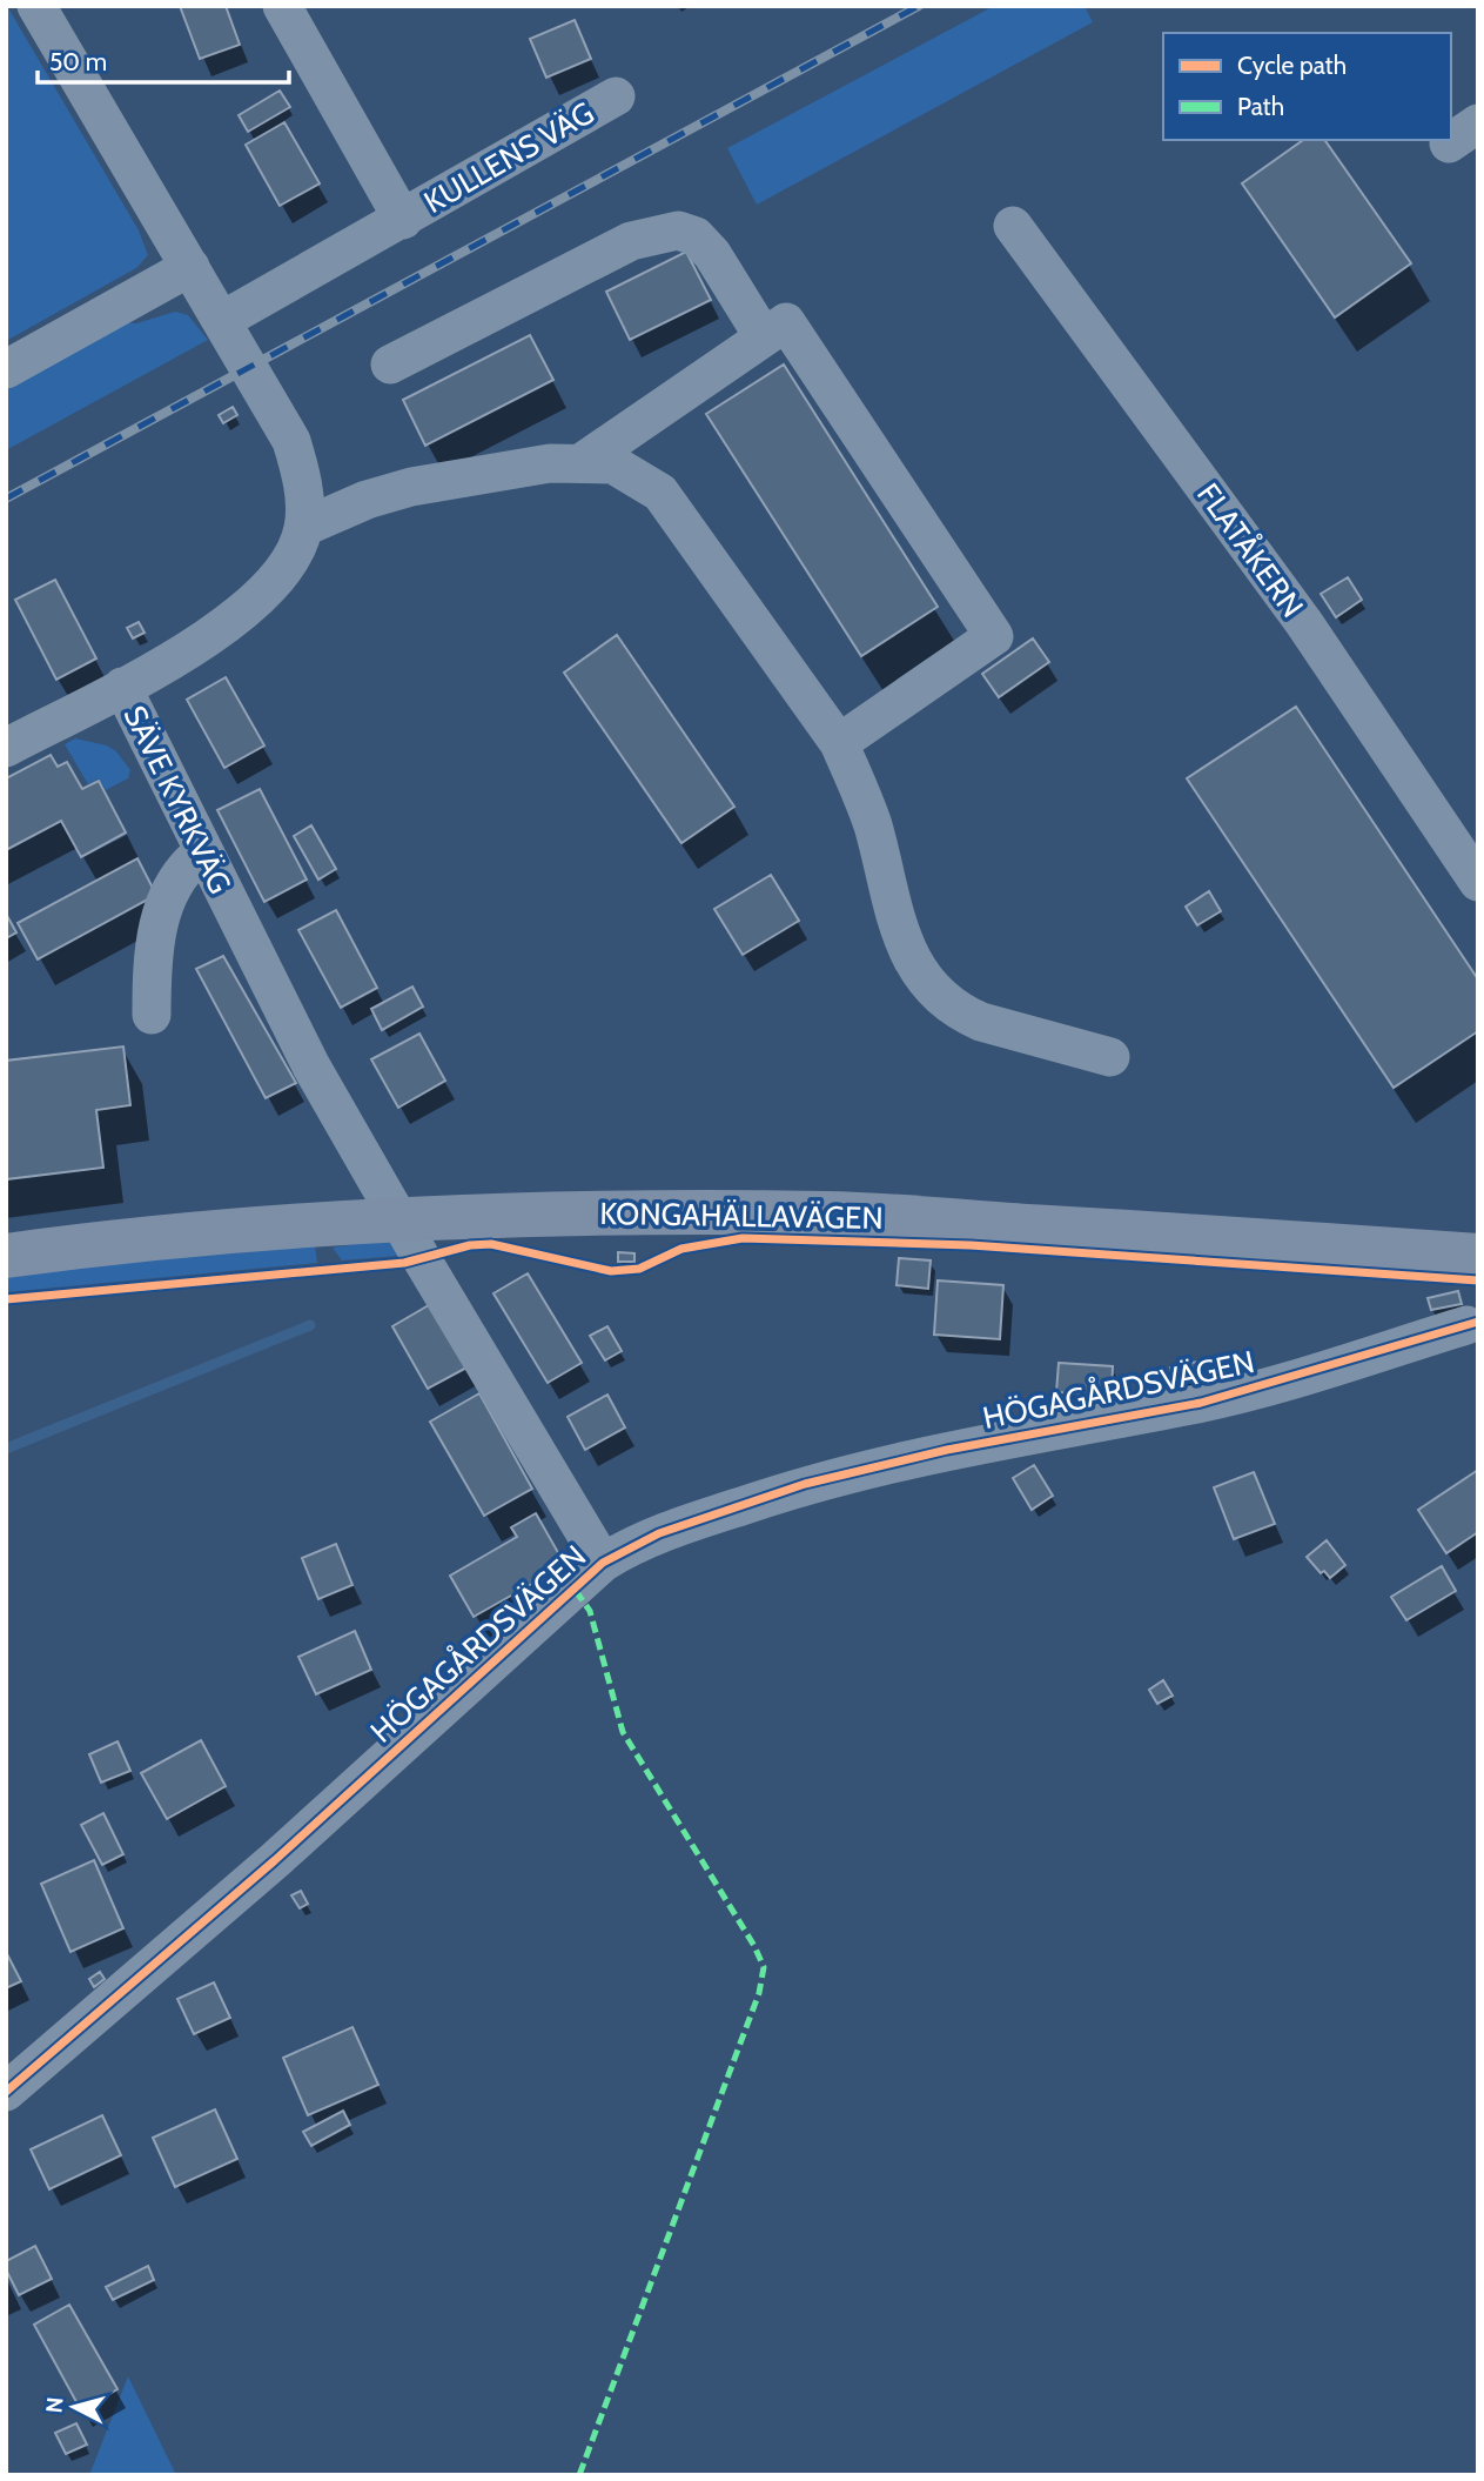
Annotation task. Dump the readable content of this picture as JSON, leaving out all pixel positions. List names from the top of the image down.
{
  "streets": {
    "main road": ["KONGAHÄLLAVÄGEN"],
    "street": [
      "KULLENS VÄG",
      "FLATÅKERN",
      "SÄVE KYRKVÄG",
      "HÖGAGÅRDSVÄGEN"
    ]
  },
  "crossings": [
    ["KULLENS VÄG", "SÄVE KYRKVÄG"],
    ["SÄVE KYRKVÄG", "KONGAHÄLLAVÄGEN"],
    ["SÄVE KYRKVÄG", "HÖGAGÅRDSVÄGEN"],
    ["KONGAHÄLLAVÄGEN", "HÖGAGÅRDSVÄGEN"]
  ],
  "legend": ["Cycle path", "Path"],
  "scale_bar": "50 m",
  "north": "left"
}
